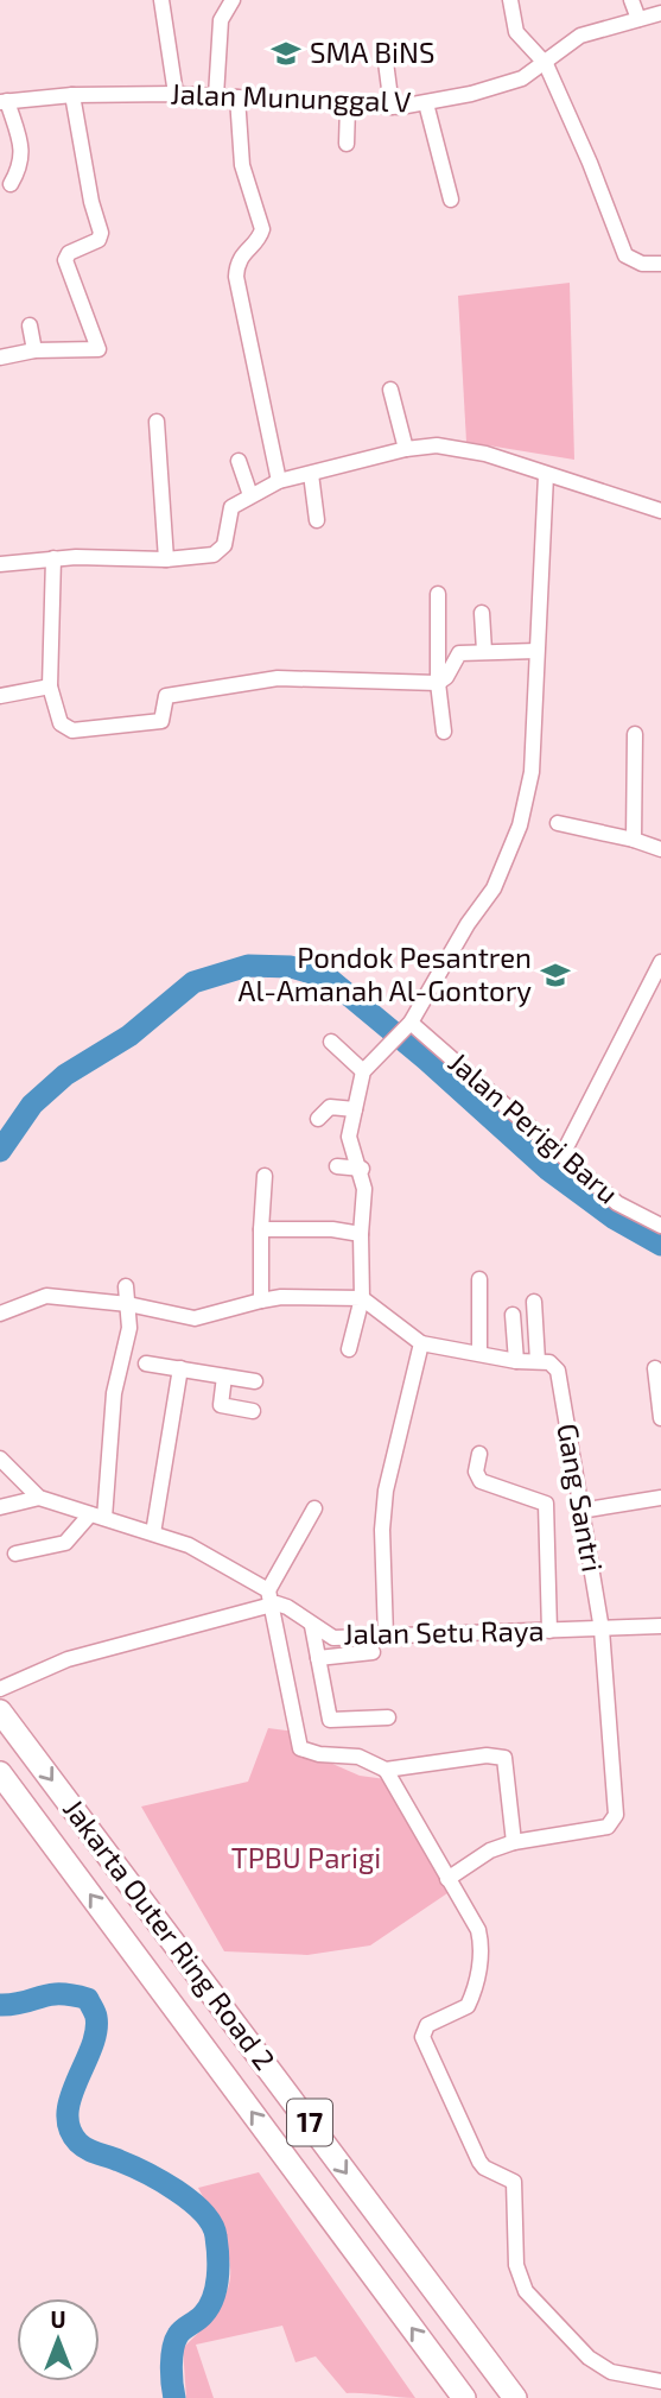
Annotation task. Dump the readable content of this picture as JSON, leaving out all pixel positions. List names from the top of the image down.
{
  "streets": {
    "highway": ["Jakarta Outer Ring Road 2", "17"],
    "street": [
      "Jalan Mununggal V",
      "Jalan Perigi Baru",
      "Gang Santri",
      "Jalan Setu Raya"
    ]
  },
  "crossings": [
    ["Gang Santri", "Jalan Setu Raya"]
  ],
  "parks": ["TPBU Parigi"],
  "places": {
    "school or university": ["SMA BiNS", "Pondok Pesantren Al-Amanah Al-Gontory"]
  },
  "north": "top"
}
